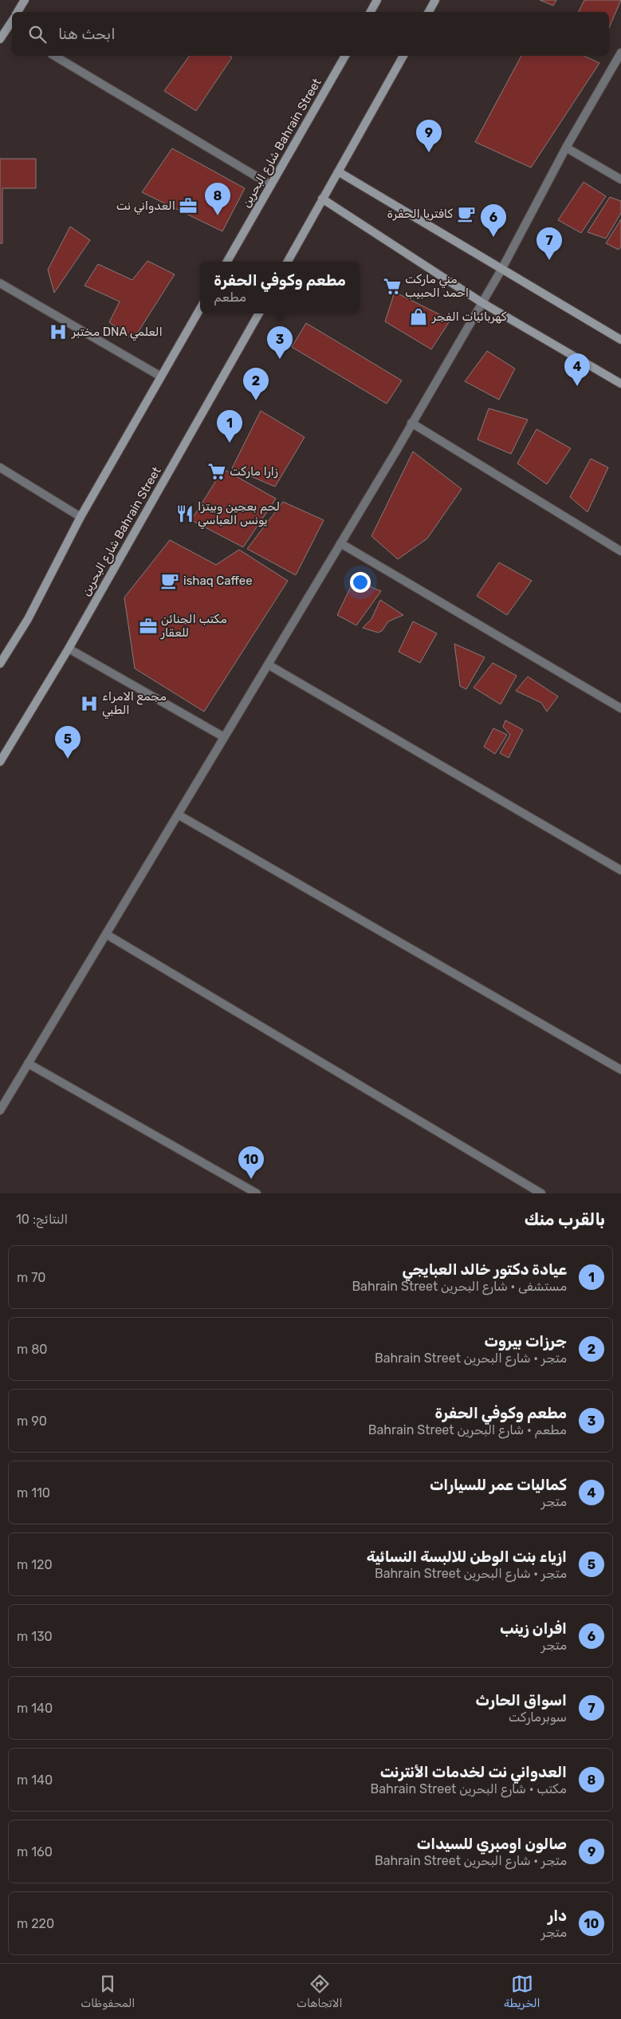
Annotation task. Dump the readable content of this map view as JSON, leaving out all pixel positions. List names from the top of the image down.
{
  "streets": {
    "main road": ["شارع البحرين Bahrain Street"]
  },
  "places": {
    "office": ["العدواني نت", "مكتب الجنائن للعقار"],
    "cafe": ["كافتريا الحفرة", "ishaq Caffee"],
    "supermarket": ["مني ماركت احمد الحبيب", "زارا ماركت"],
    "shop": ["كهربائيات الفجر"],
    "hospital": ["مختبر DNA العلمي", "مجمع الامراء الطبي"],
    "restaurant": ["لحم بعجين وبيتزا يونس العباسي"]
  },
  "page": {
    "search": "ابحث هنا",
    "pins": [
      "9",
      "8",
      "6",
      "7",
      "3",
      "4",
      "2",
      "1",
      "5",
      "10"
    ],
    "popup": ["مطعم وكوفي الحفرة", "مطعم"],
    "heading": ["بالقرب منك", "النتائج: 10"],
    "list": [
      {
        "mark": "1",
        "name": "عيادة دكتور خالد العبايجي",
        "note": "مستشفى · شارع البحرين Bahrain Street",
        "value": "70 m"
      },
      {
        "mark": "2",
        "name": "جرزات بيروت",
        "note": "متجر · شارع البحرين Bahrain Street",
        "value": "80 m"
      },
      {
        "mark": "3",
        "name": "مطعم وكوفي الحفرة",
        "note": "مطعم · شارع البحرين Bahrain Street",
        "value": "90 m"
      },
      {
        "mark": "4",
        "name": "كماليات عمر للسيارات",
        "note": "متجر",
        "value": "110 m"
      },
      {
        "mark": "5",
        "name": "ازياء بنت الوطن للالبسة النسائية",
        "note": "متجر · شارع البحرين Bahrain Street",
        "value": "120 m"
      },
      {
        "mark": "6",
        "name": "افران زينب",
        "note": "متجر",
        "value": "130 m"
      },
      {
        "mark": "7",
        "name": "اسواق الحارث",
        "note": "سوبرماركت",
        "value": "140 m"
      },
      {
        "mark": "8",
        "name": "العدواني نت لخدمات الأنترنت",
        "note": "مكتب · شارع البحرين Bahrain Street",
        "value": "140 m"
      },
      {
        "mark": "9",
        "name": "صالون اومبري للسيدات",
        "note": "متجر · شارع البحرين Bahrain Street",
        "value": "160 m"
      },
      {
        "mark": "10",
        "name": "دار",
        "note": "متجر",
        "value": "220 m"
      }
    ],
    "nav": ["الخريطة", "الاتجاهات", "المحفوظات"]
  }
}
